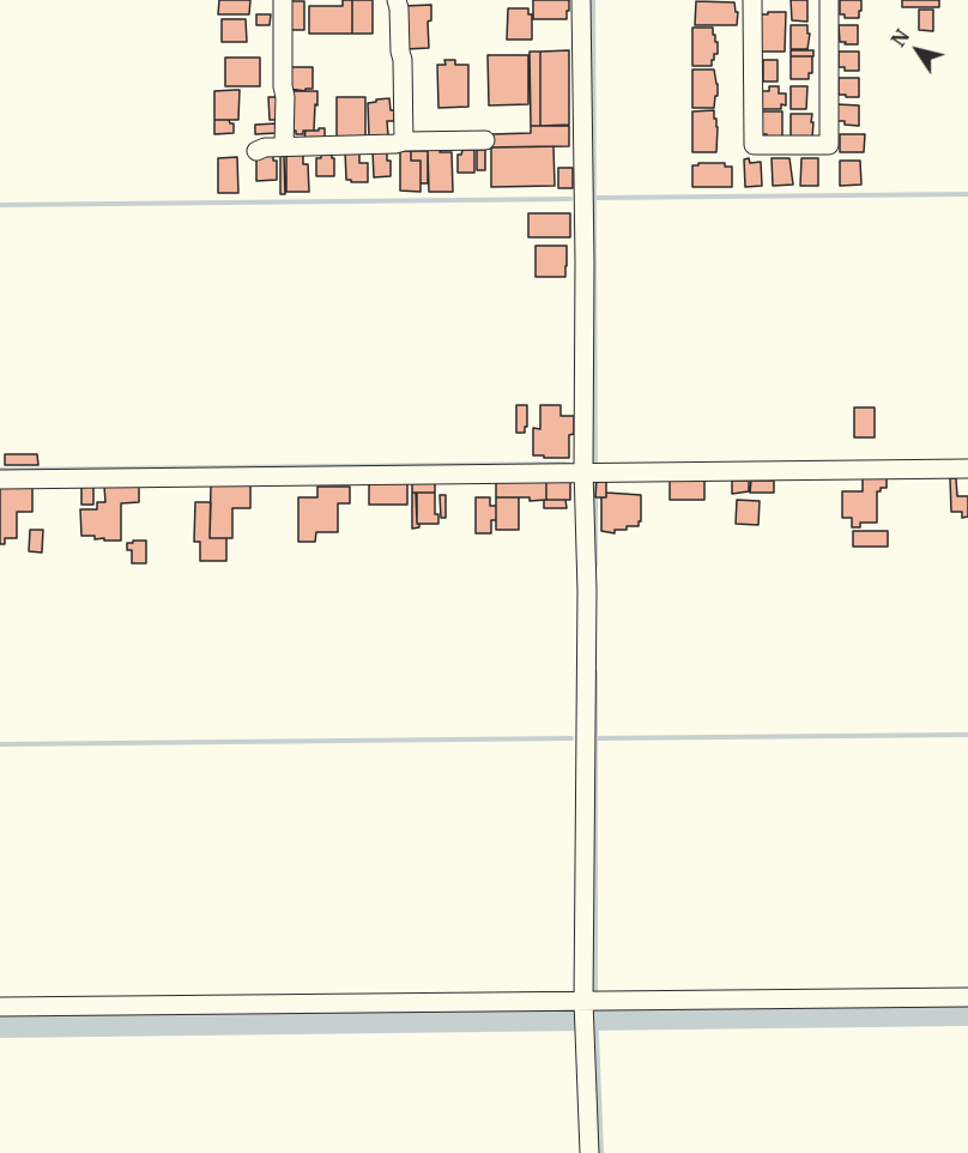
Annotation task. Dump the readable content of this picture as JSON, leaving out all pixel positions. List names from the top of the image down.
{
  "north": "top left"
}
